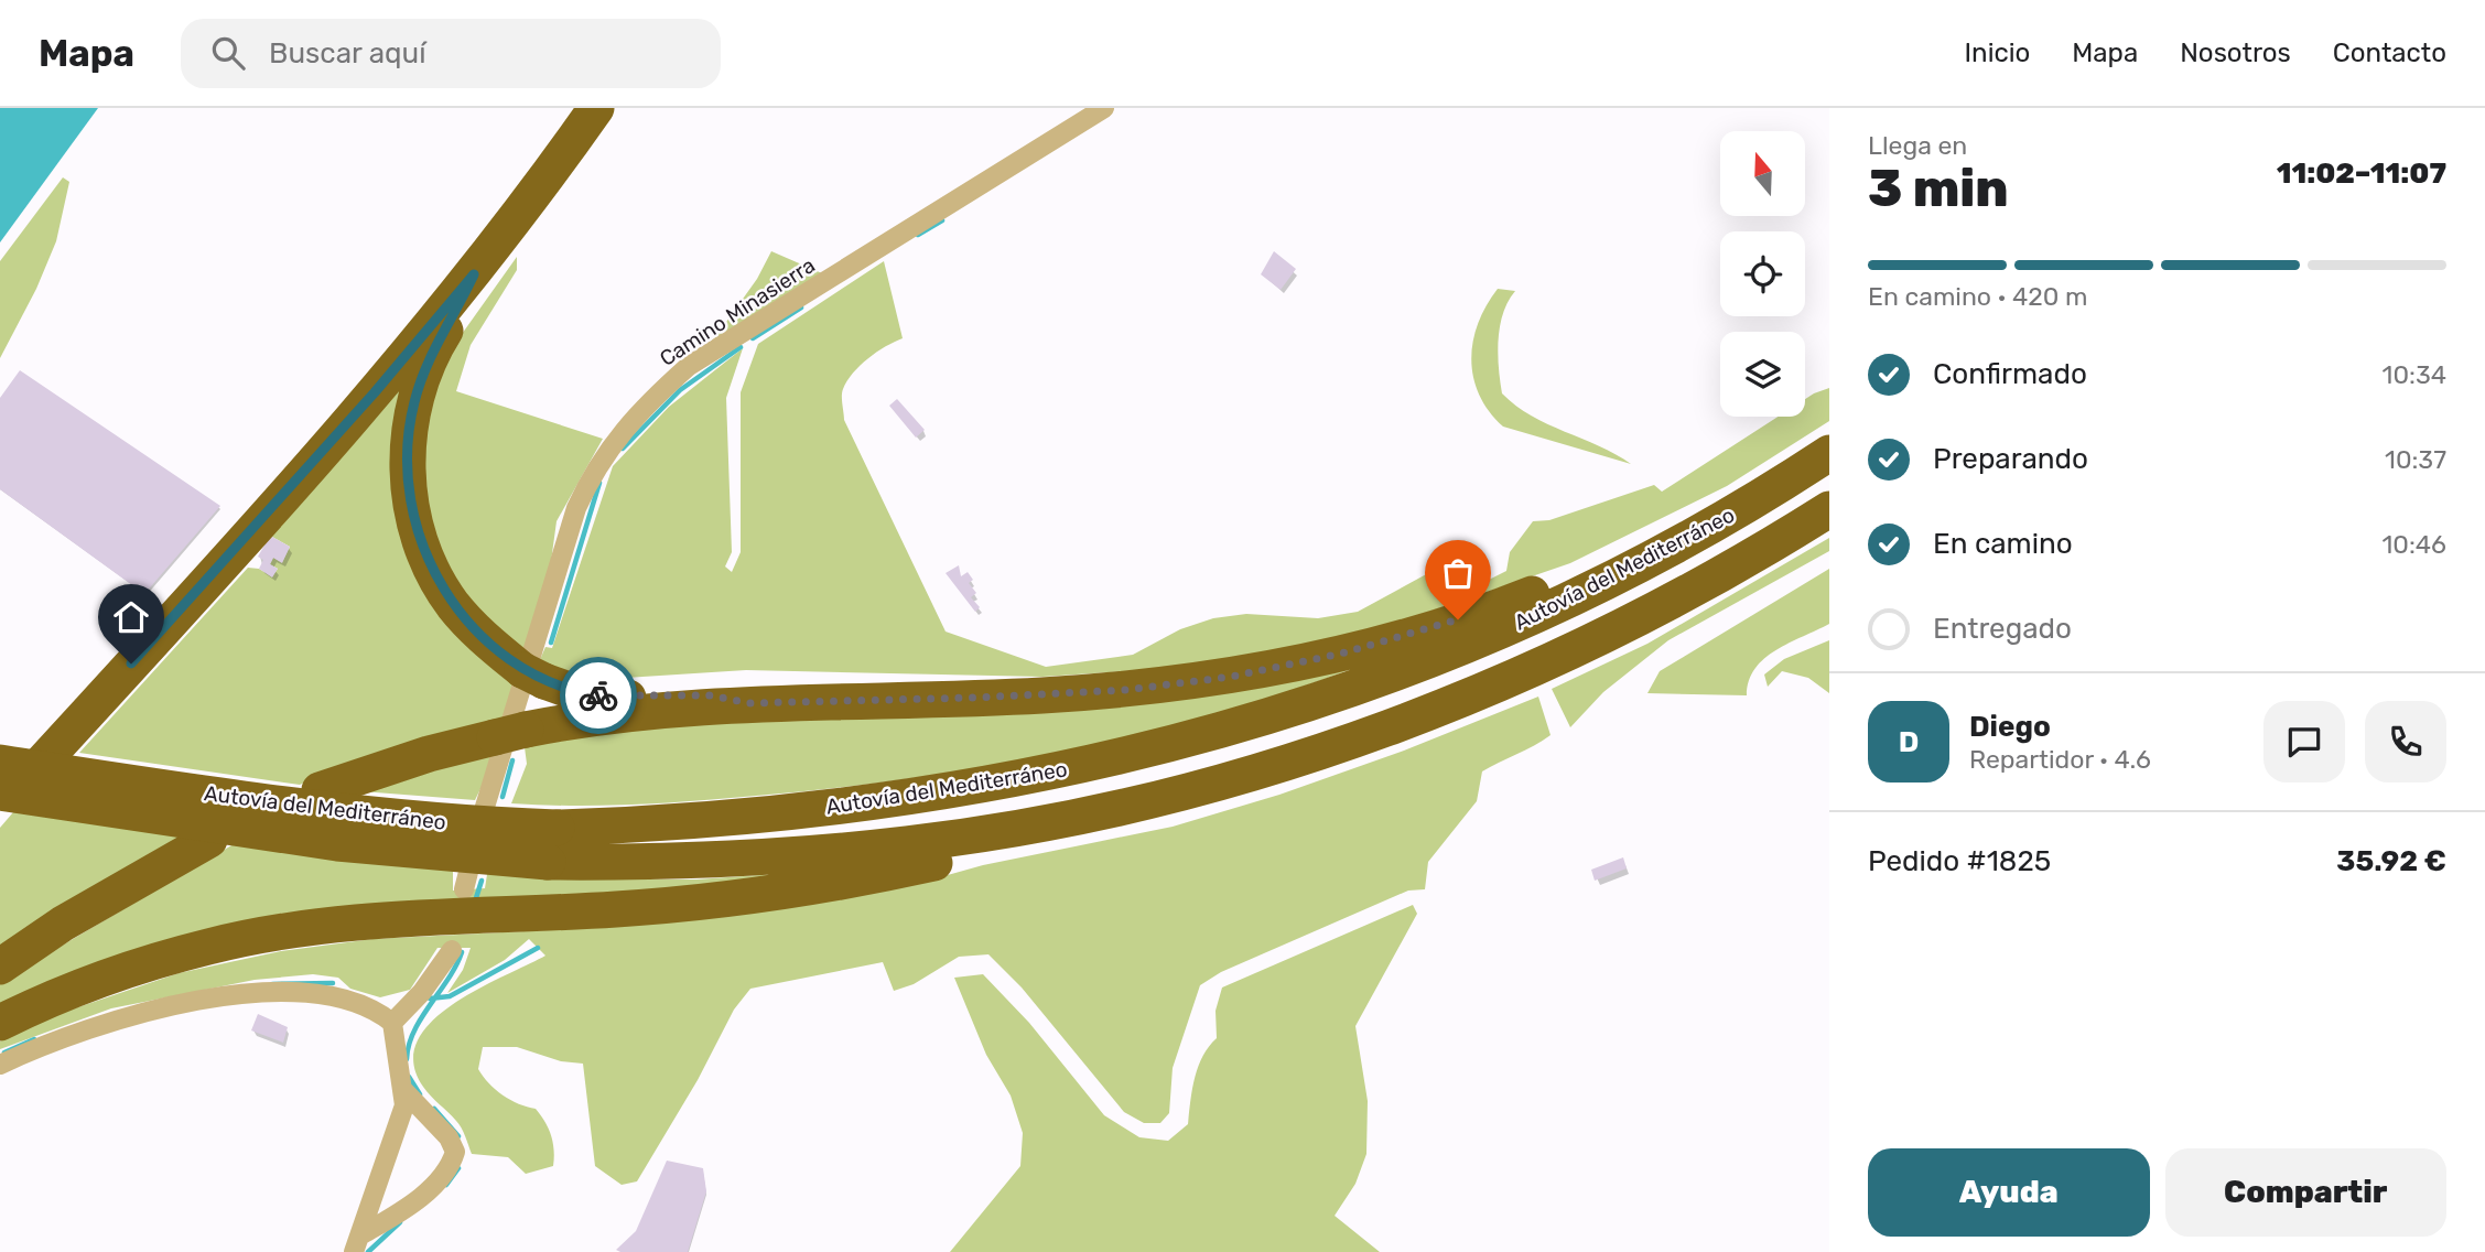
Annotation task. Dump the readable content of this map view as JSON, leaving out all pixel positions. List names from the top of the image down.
{
  "streets": {
    "highway": ["Autovía del Mediterráneo"],
    "street": ["Camino Minasierra"]
  },
  "north": "top",
  "page": {
    "header": "Mapa",
    "search": "Buscar aquí",
    "nav": [
      "Inicio",
      "Mapa",
      "Nosotros",
      "Contacto"
    ],
    "heading": ["3 min", "Llega en", "11:02–11:07"],
    "panel": [
      "Diego",
      "Repartidor · 4.6",
      "Pedido #1825",
      "35.92 €"
    ],
    "bar": "En camino · 420 m",
    "list": [
      ["Confirmado", "10:34"],
      ["Preparando", "10:37"],
      ["En camino", "10:46"],
      "Entregado"
    ],
    "round": "D",
    "buttons": ["Ayuda", "Compartir"]
  }
}
